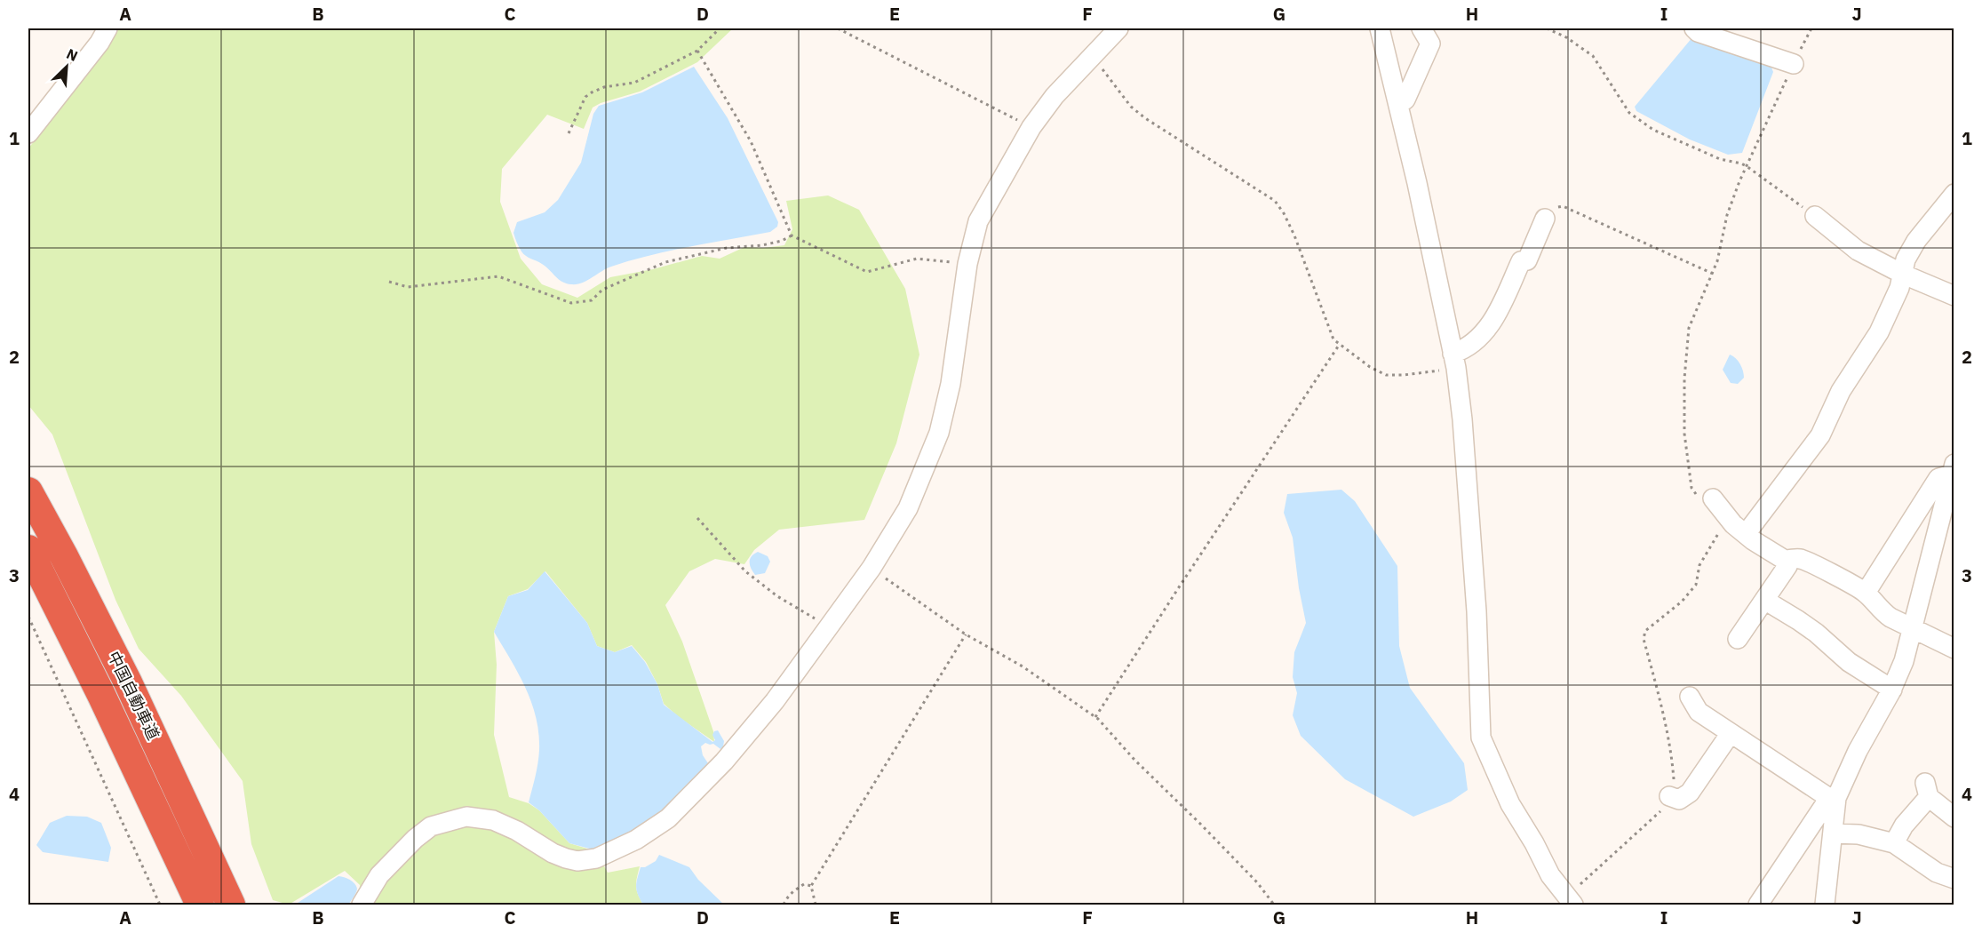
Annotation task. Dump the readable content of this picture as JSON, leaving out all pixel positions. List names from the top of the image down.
{
  "streets": {
    "highway": ["中国自動車道"]
  },
  "north": "top right",
  "grid": {
    "columns": [
      "A",
      "B",
      "C",
      "D",
      "E",
      "F",
      "G",
      "H",
      "I",
      "J"
    ],
    "rows": [
      "1",
      "2",
      "3",
      "4"
    ]
  }
}
